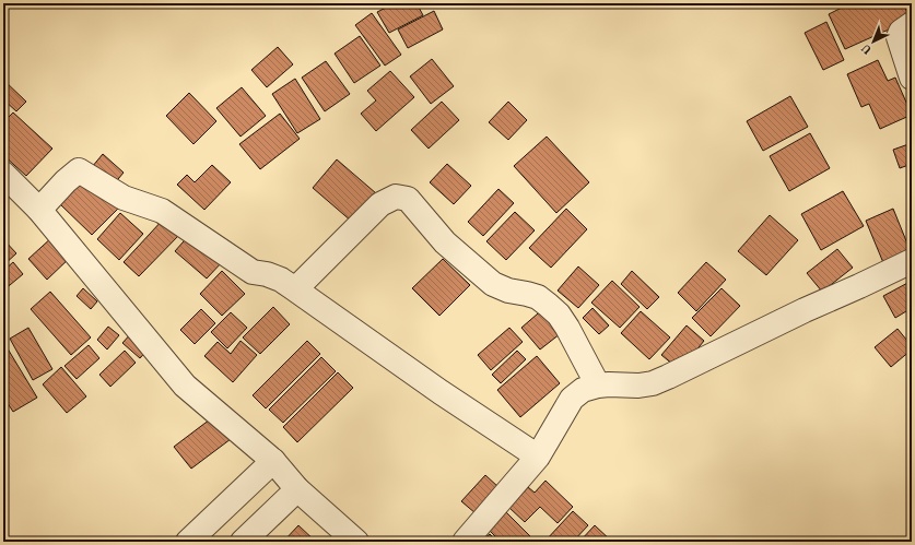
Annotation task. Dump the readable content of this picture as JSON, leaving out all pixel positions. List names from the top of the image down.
{
  "north": "bottom left"
}
